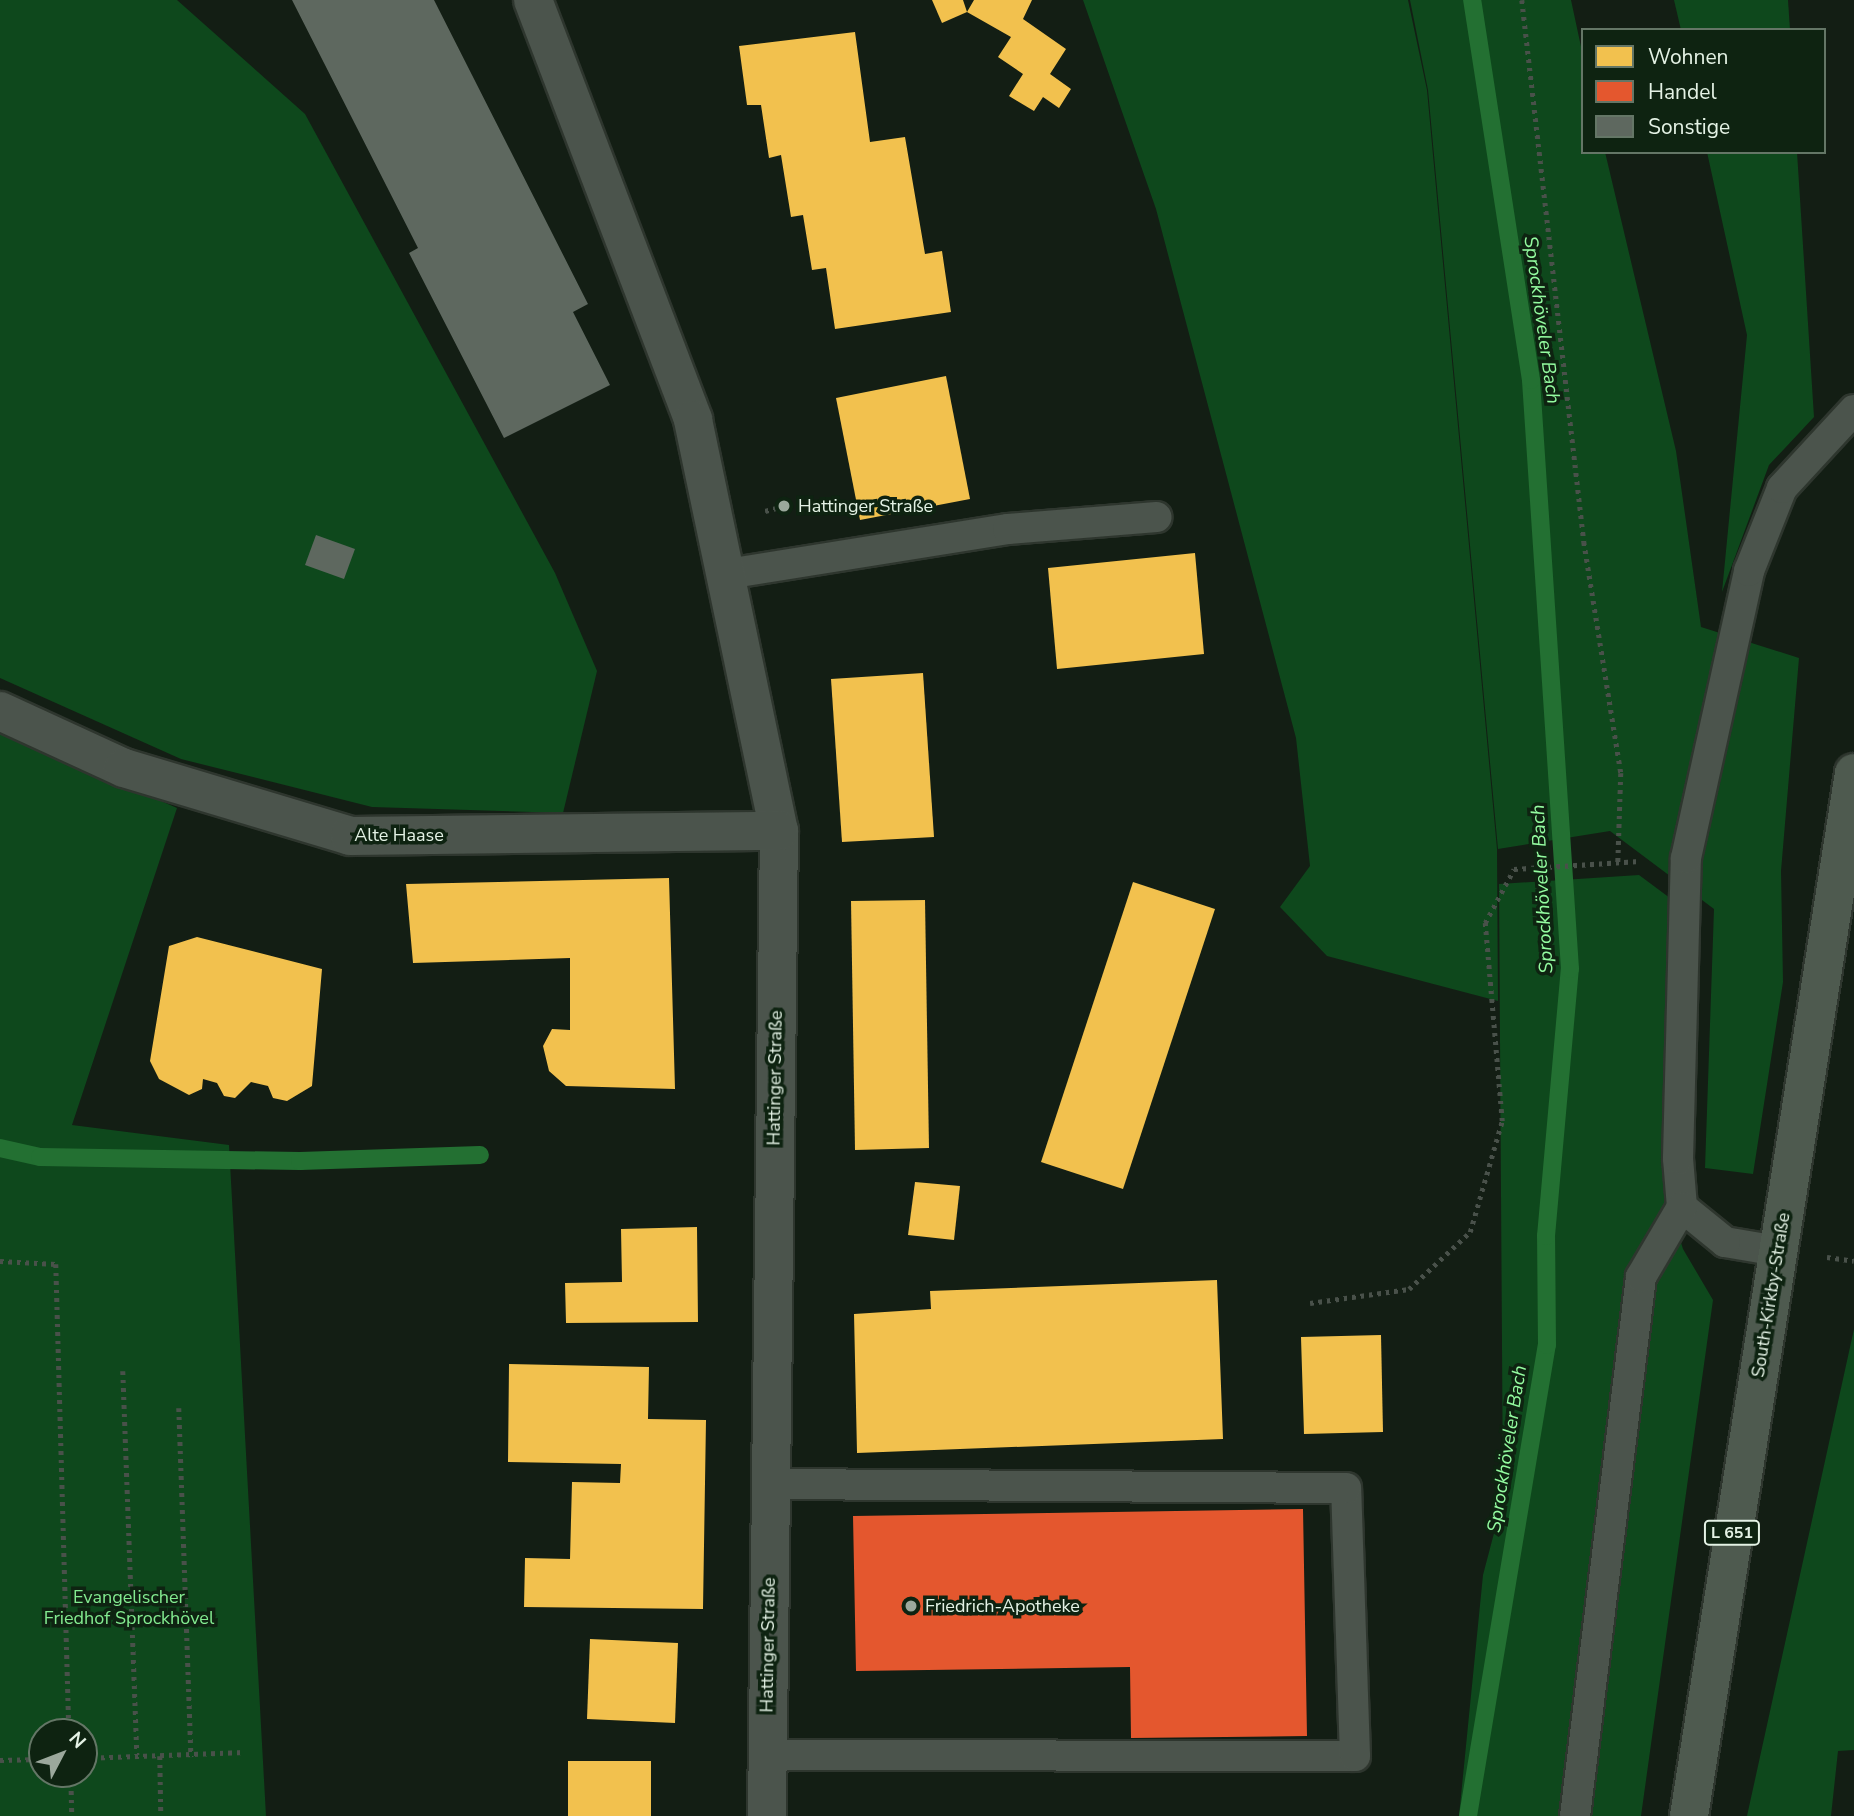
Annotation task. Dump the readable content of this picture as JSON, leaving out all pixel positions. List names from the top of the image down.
{
  "streets": {
    "main road": ["South-Kirkby-Straße", "L 651"],
    "street": ["Alte Haase", "Hattinger Straße"]
  },
  "crossings": [
    ["Alte Haase", "Hattinger Straße"]
  ],
  "water": ["Sprockhöveler Bach"],
  "parks": ["Evangelischer Friedhof Sprockhövel"],
  "places": ["Hattinger Straße", "Friedrich-Apotheke"],
  "legend": ["Wohnen", "Handel", "Sonstige"],
  "north": "top right"
}
